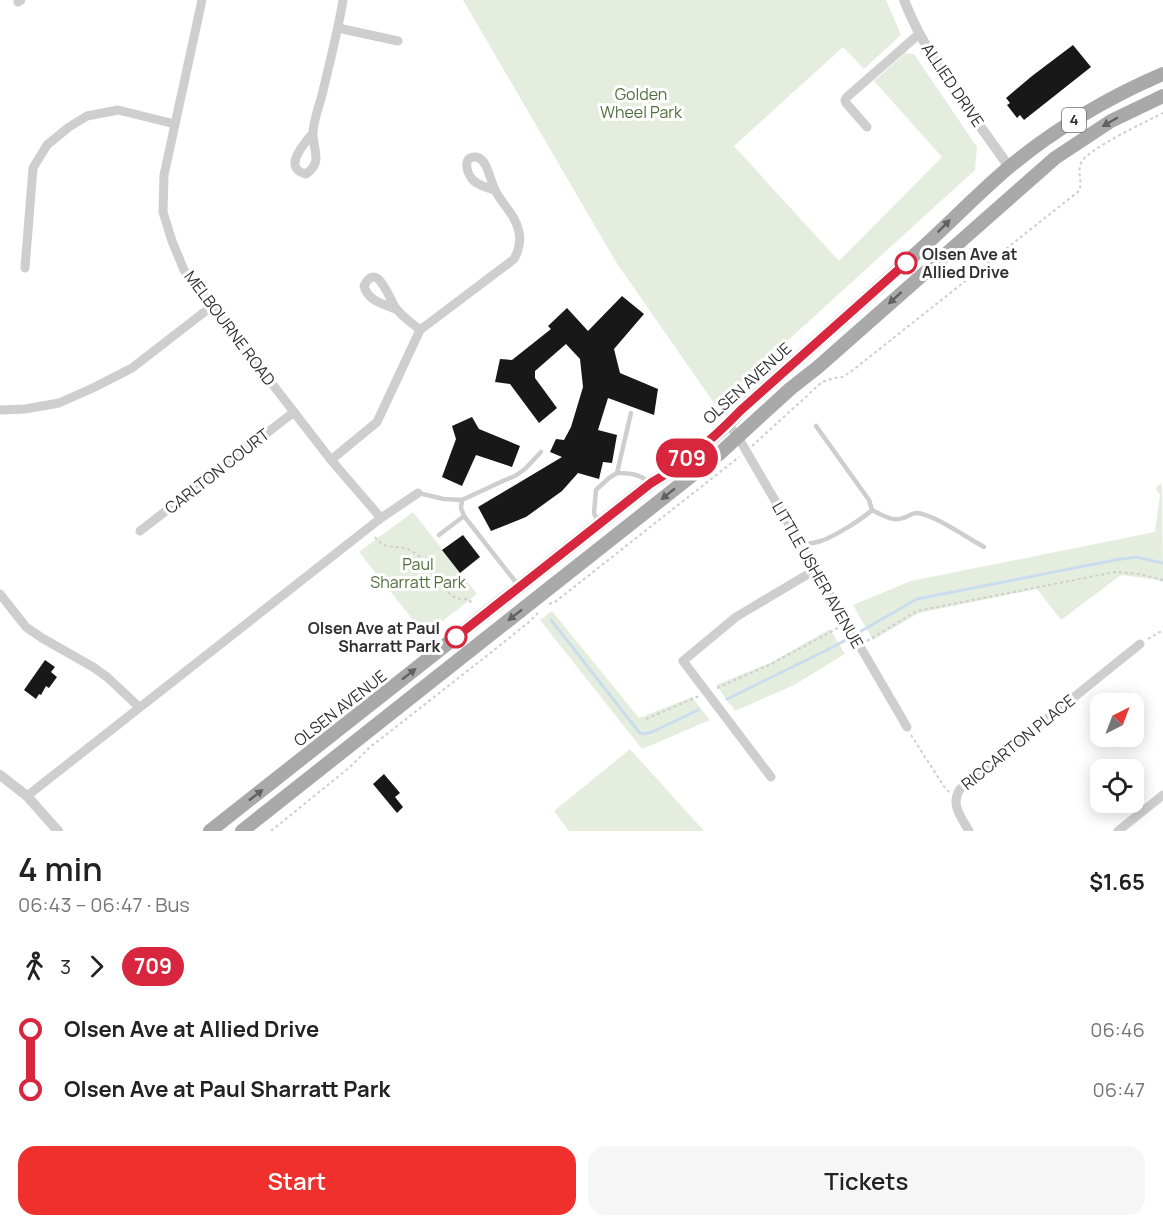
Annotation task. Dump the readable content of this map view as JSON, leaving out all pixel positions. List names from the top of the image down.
{
  "streets": {
    "main road": ["4", "OLSEN AVENUE"],
    "street": [
      "ALLIED DRIVE",
      "MELBOURNE ROAD",
      "CARLTON COURT",
      "LITTLE USHER AVENUE",
      "RICCARTON PLACE"
    ]
  },
  "crossings": [
    ["ALLIED DRIVE", "OLSEN AVENUE"],
    ["MELBOURNE ROAD", "CARLTON COURT"],
    ["OLSEN AVENUE", "LITTLE USHER AVENUE"]
  ],
  "parks": ["Golden Wheel Park", "Paul Sharratt Park"],
  "places": ["Olsen Ave at Allied Drive", "Olsen Ave at Paul Sharratt Park"],
  "lines": ["bus line 709"],
  "north": "top right",
  "page": {
    "on_map": "709",
    "heading": ["4 min", "06:43 – 06:47 · Bus", "$1.65"],
    "legs": ["3", "709"],
    "list": [
      {
        "name": "Olsen Ave at Allied Drive",
        "value": "06:46"
      },
      {
        "name": "Olsen Ave at Paul Sharratt Park",
        "value": "06:47"
      }
    ],
    "buttons": ["Start", "Tickets"]
  }
}
